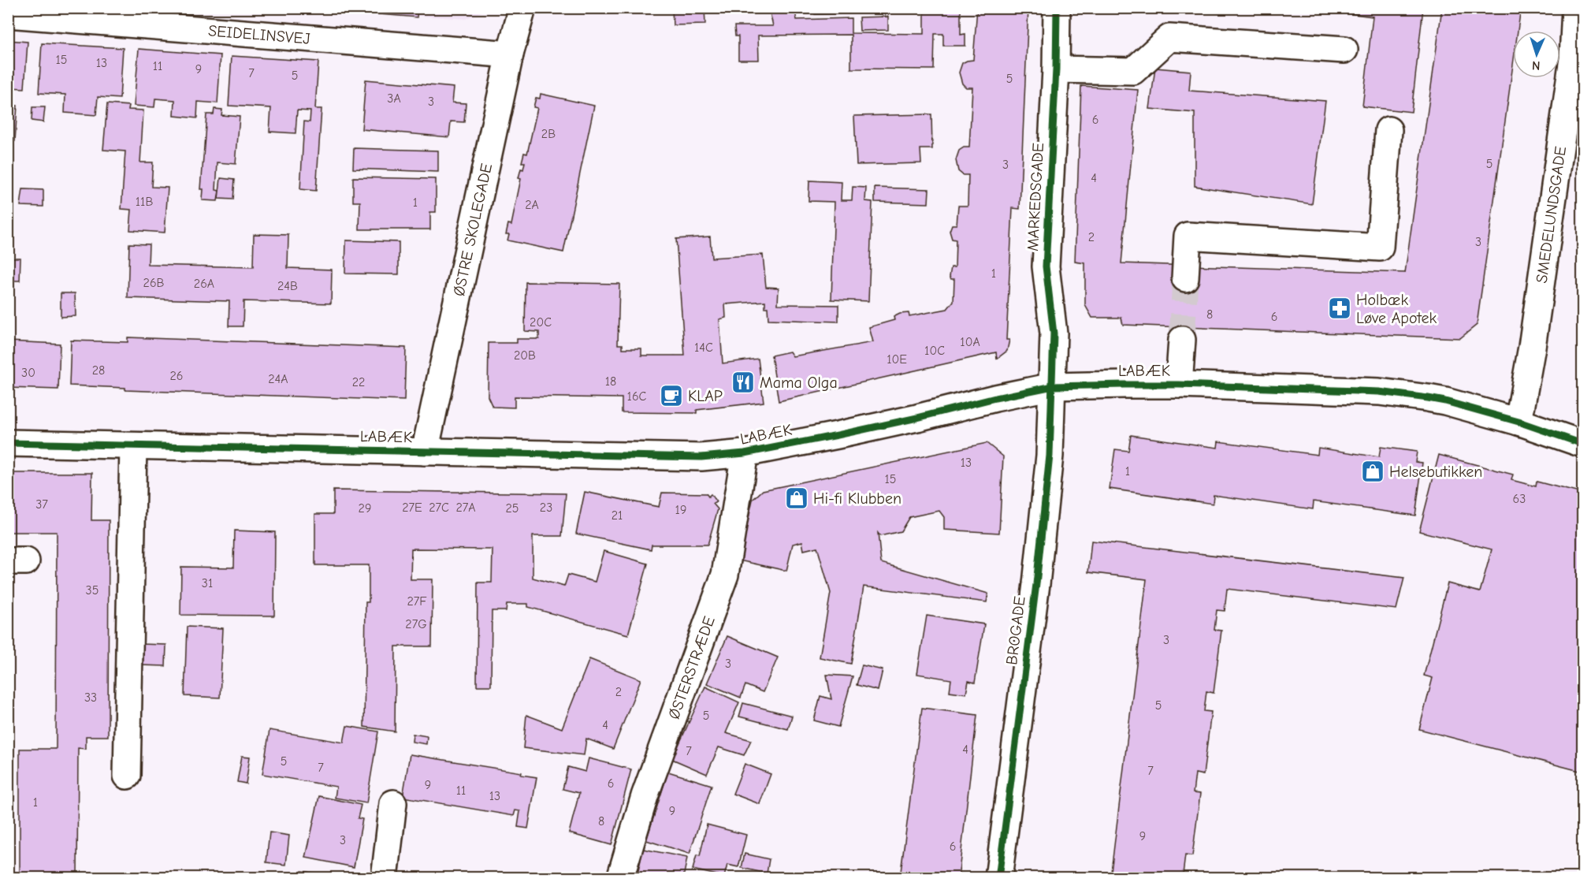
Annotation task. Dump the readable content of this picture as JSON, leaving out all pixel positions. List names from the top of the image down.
{
  "streets": {
    "street": [
      "SEIDELINSVEJ",
      "MARKEDSGADE",
      "SMEDELUNDSGADE",
      "ØSTRE SKOLEGADE",
      "LABÆK",
      "BROGADE",
      "ØSTERSTRÆDE"
    ]
  },
  "crossings": [
    ["SEIDELINSVEJ", "ØSTRE SKOLEGADE"],
    ["MARKEDSGADE", "LABÆK"],
    ["MARKEDSGADE", "BROGADE"],
    ["SMEDELUNDSGADE", "LABÆK"],
    ["ØSTRE SKOLEGADE", "LABÆK"],
    ["LABÆK", "BROGADE"],
    ["LABÆK", "ØSTERSTRÆDE"]
  ],
  "places": {
    "pharmacy": ["Holbæk Løve Apotek"],
    "restaurant": ["Mama Olga"],
    "cafe": ["KLAP"],
    "shop": ["Helsebutikken", "Hi-fi Klubben"]
  },
  "house_numbers": [
    "15",
    "13",
    "11",
    "9",
    "7",
    "5",
    "5",
    "3A",
    "3",
    "6",
    "2B",
    "5",
    "3",
    "4",
    "11B",
    "1",
    "2A",
    "2",
    "3",
    "1",
    "26B",
    "26A",
    "24B",
    "8",
    "6",
    "20C",
    "10A",
    "14C",
    "10C",
    "20B",
    "10E",
    "28",
    "30",
    "26",
    "24A",
    "18",
    "22",
    "16C",
    "13",
    "1",
    "15",
    "63",
    "37",
    "27E",
    "27C",
    "27A",
    "23",
    "29",
    "25",
    "19",
    "21",
    "31",
    "35",
    "27F",
    "27G",
    "3",
    "3",
    "2",
    "33",
    "5",
    "5",
    "4",
    "4",
    "7",
    "5",
    "7",
    "7",
    "6",
    "9",
    "11",
    "13",
    "1",
    "9",
    "8",
    "9",
    "3",
    "6"
  ],
  "north": "bottom"
}
